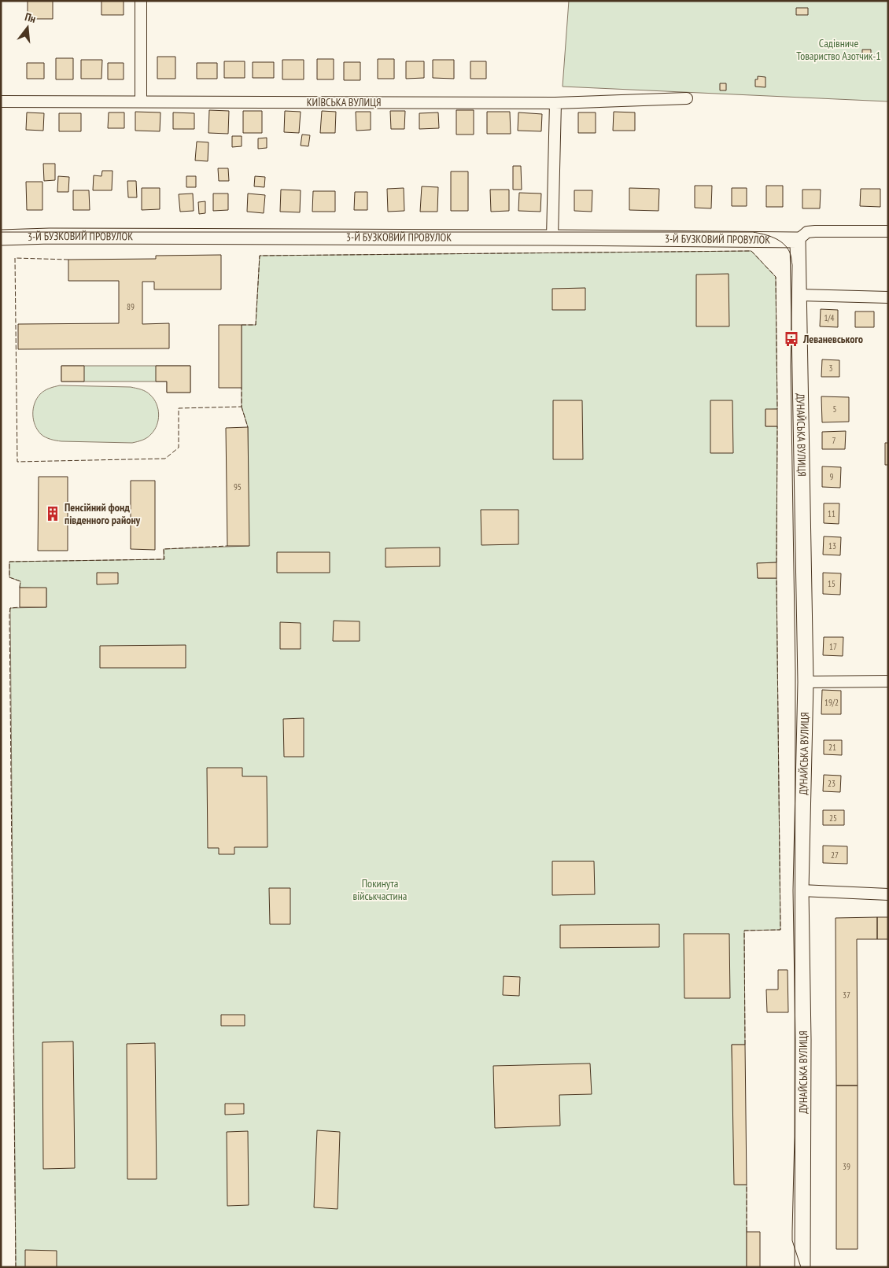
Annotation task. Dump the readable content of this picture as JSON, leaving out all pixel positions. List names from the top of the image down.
{
  "streets": {
    "street": ["КИЇВСЬКА ВУЛИЦЯ", "3-Й БУЗКОВИЙ ПРОВУЛОК", "ДУНАЙСЬКА ВУЛИЦЯ"]
  },
  "crossings": [
    ["3-Й БУЗКОВИЙ ПРОВУЛОК", "ДУНАЙСЬКА ВУЛИЦЯ"]
  ],
  "parks": ["Садівниче Товариство Азотчик-1", "Покинута військчастина"],
  "places": {
    "bus stop": ["Леваневського"],
    "building": ["Пенсійний фонд південного району"]
  },
  "house_numbers": [
    "89",
    "1/4",
    "3",
    "5",
    "7",
    "9",
    "95",
    "11",
    "13",
    "15",
    "17",
    "19/2",
    "21",
    "23",
    "25",
    "27",
    "37",
    "39"
  ],
  "north": "top"
}
